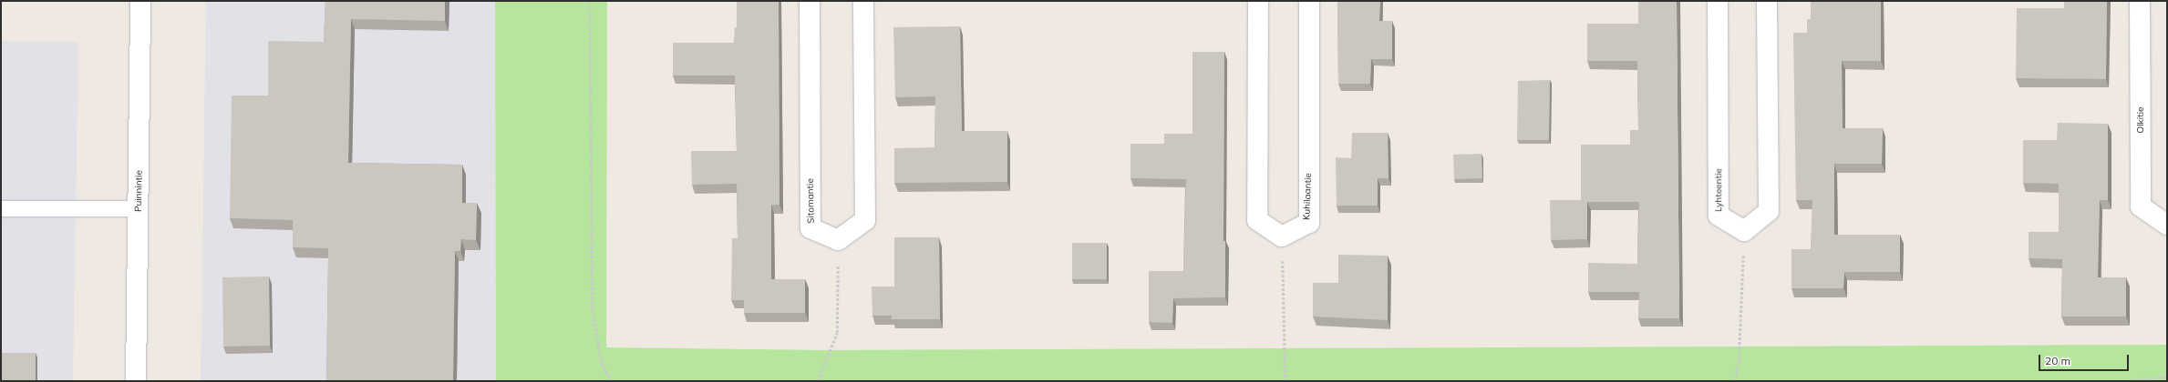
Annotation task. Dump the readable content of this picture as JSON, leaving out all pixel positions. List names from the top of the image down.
{
  "streets": {
    "street": [
      "Olkitie",
      "Lyhteentie",
      "Puinnintie",
      "Kuhilaantie",
      "Sitomantie"
    ]
  },
  "scale_bar": "20 m"
}
